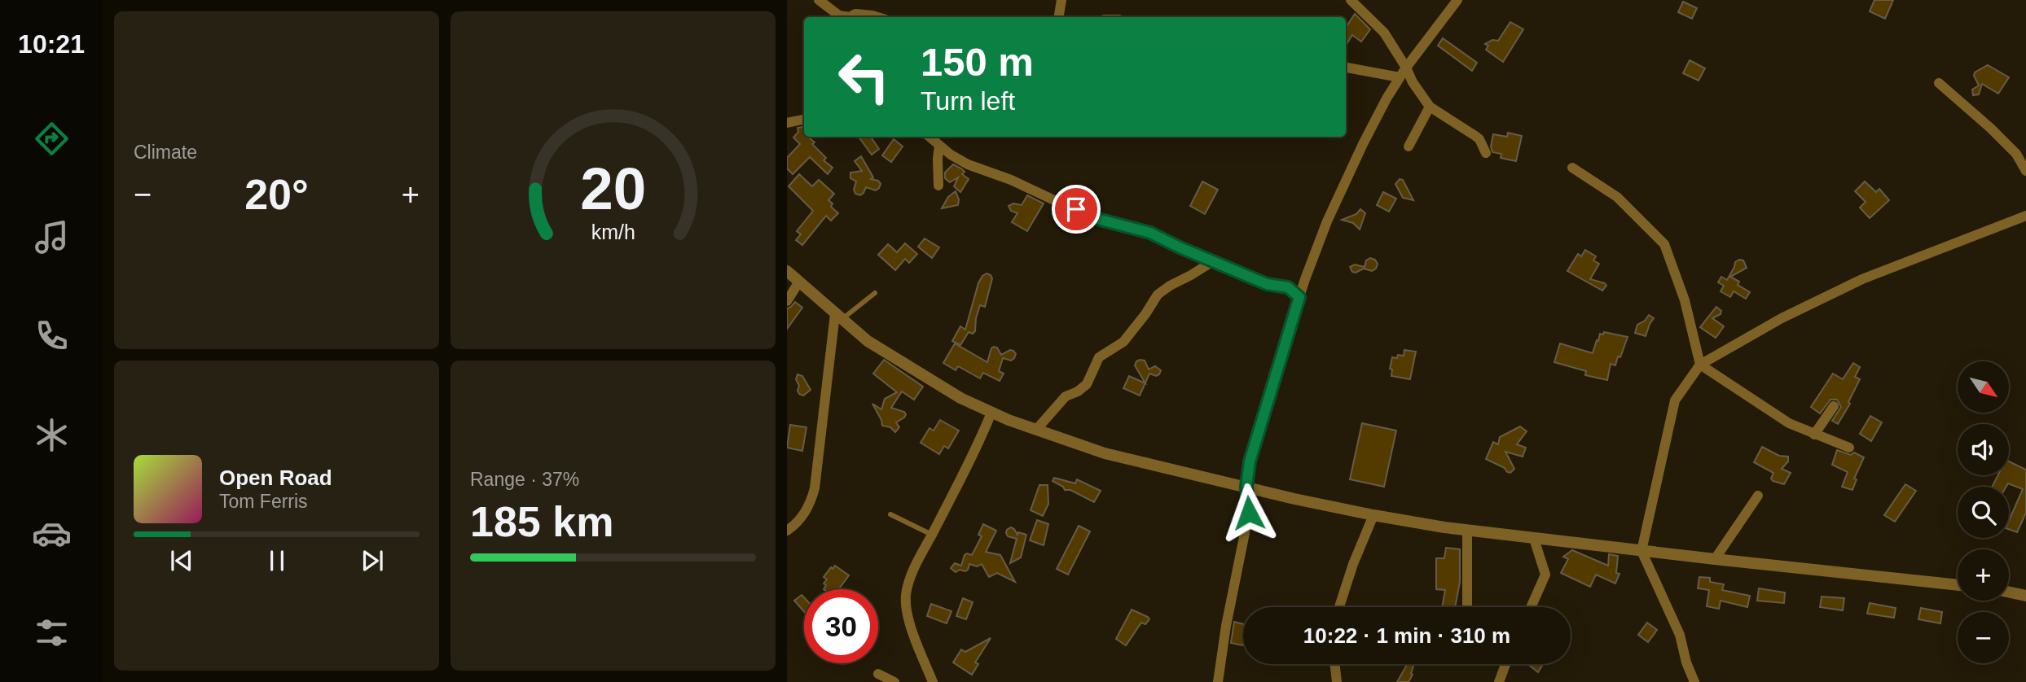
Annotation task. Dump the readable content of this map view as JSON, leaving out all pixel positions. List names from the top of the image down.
{
  "north": "bottom right",
  "page": {
    "tabs": "10:21",
    "tile": [
      "Climate",
      ["Range · 37%", "185 km"]
    ],
    "turn": ["150 m", "Turn left"],
    "heat": ["−", "20°", "+"],
    "map_buttons": ["+", "−"],
    "song": ["Open Road", "Tom Ferris"],
    "limit": "30",
    "trip": "10:22 · 1 min · 310 m",
    "gauge": ["20", "km/h"]
  }
}
